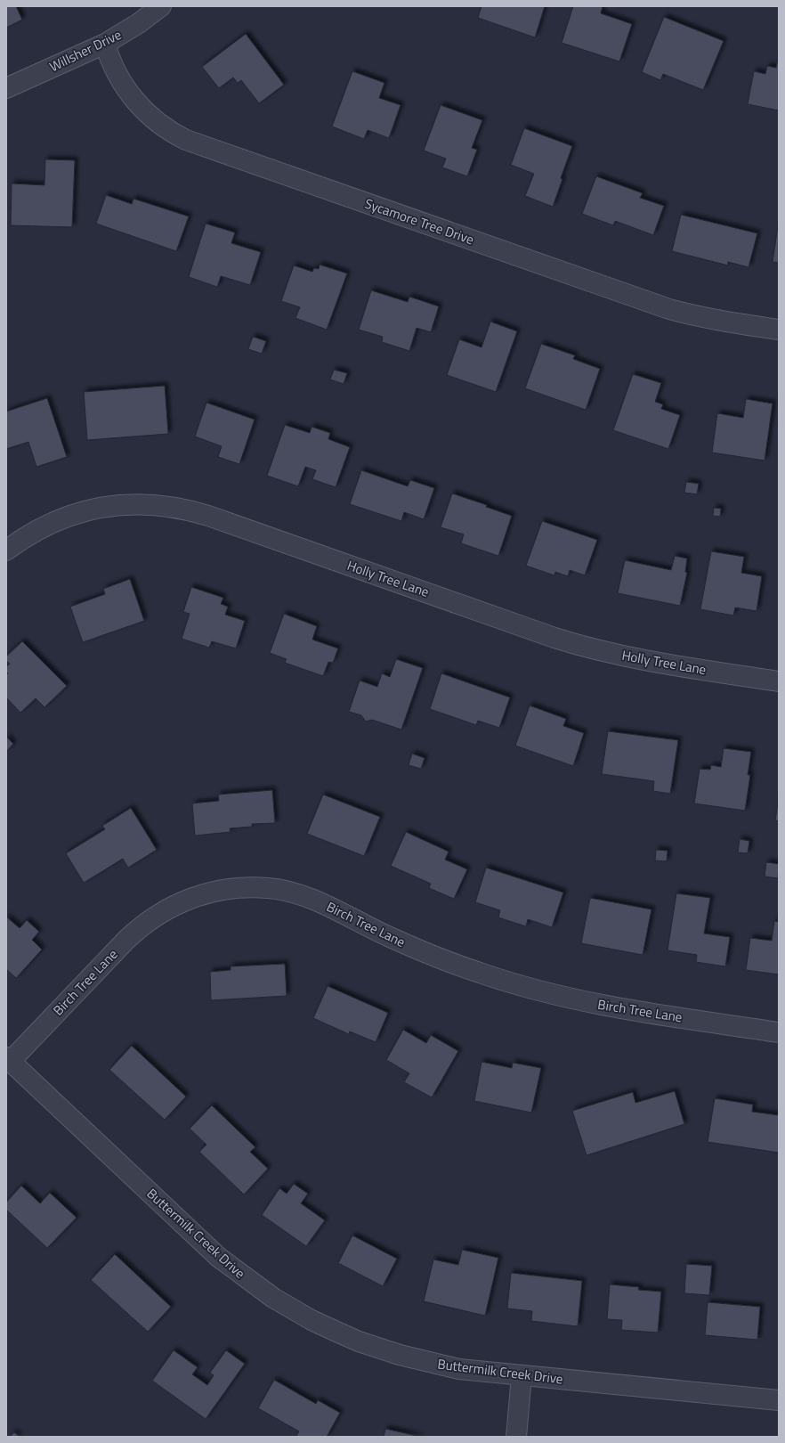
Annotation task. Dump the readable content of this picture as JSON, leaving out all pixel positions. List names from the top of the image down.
{
  "streets": {
    "street": [
      "Willsher Drive",
      "Sycamore Tree Drive",
      "Holly Tree Lane",
      "Birch Tree Lane",
      "Buttermilk Creek Drive"
    ]
  },
  "crossings": [
    ["Willsher Drive", "Sycamore Tree Drive"],
    ["Birch Tree Lane", "Buttermilk Creek Drive"]
  ]
}
